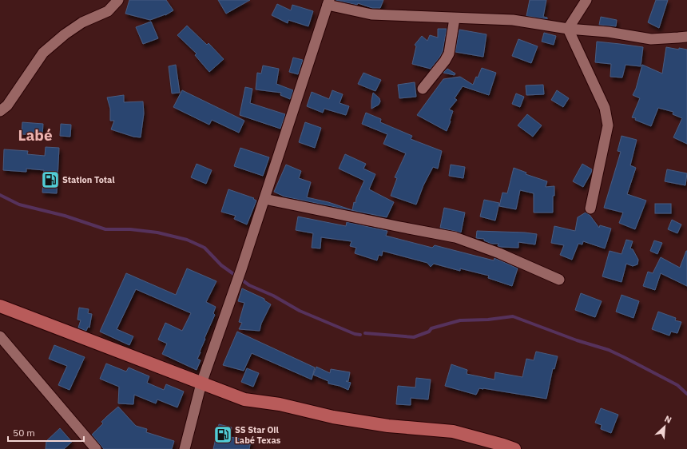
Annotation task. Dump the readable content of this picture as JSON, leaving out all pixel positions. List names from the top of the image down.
{
  "districts": ["Labé"],
  "places": {
    "fuel station": ["Station Total", "SS Star Oil Labé Texas"]
  },
  "scale_bar": "50 m",
  "north": "top right"
}
